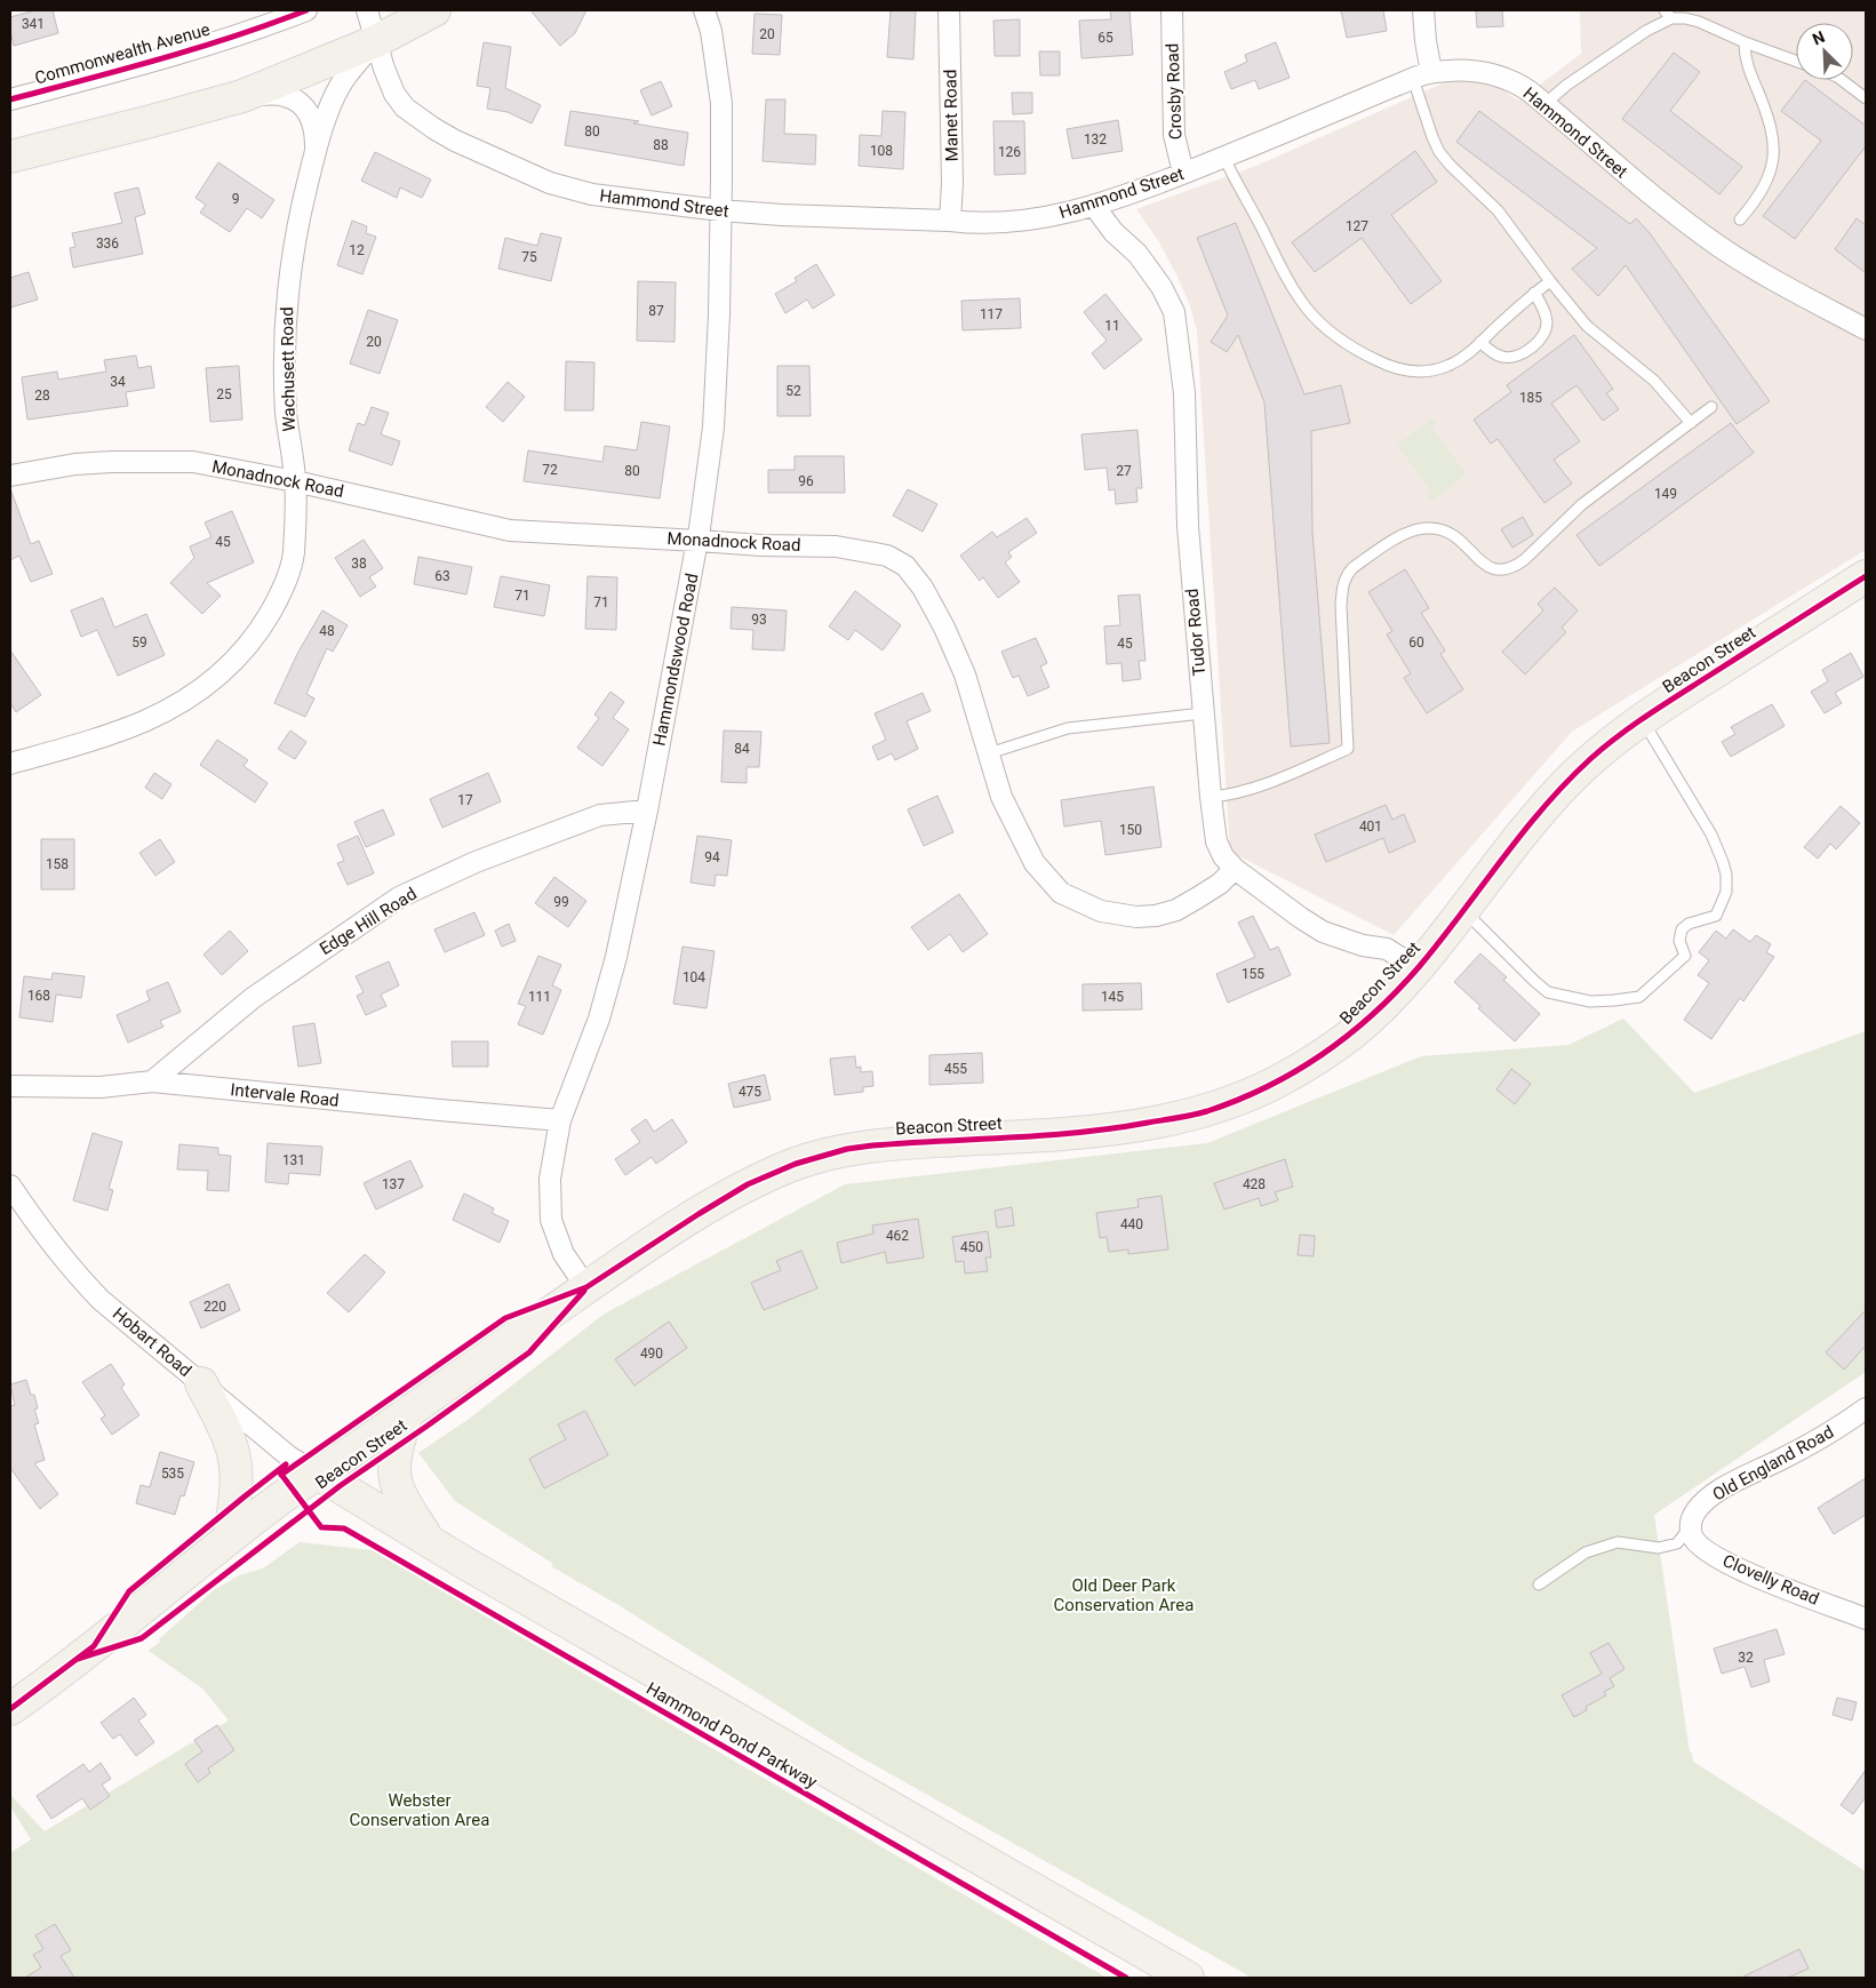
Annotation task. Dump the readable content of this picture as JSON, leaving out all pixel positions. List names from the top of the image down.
{
  "streets": {
    "main road": ["Beacon Street", "Hammond Pond Parkway"],
    "street": [
      "Commonwealth Avenue",
      "Crosby Road",
      "Manet Road",
      "Hammond Street",
      "Wachusett Road",
      "Monadnock Road",
      "Tudor Road",
      "Hammondswood Road",
      "Edge Hill Road",
      "Intervale Road",
      "Hobart Road",
      "Old England Road",
      "Clovelly Road"
    ]
  },
  "crossings": [
    ["Crosby Road", "Hammond Street"],
    ["Manet Road", "Hammond Street"],
    ["Hammond Street", "Wachusett Road"],
    ["Hammond Street", "Tudor Road"],
    ["Hammond Street", "Hammondswood Road"],
    ["Wachusett Road", "Monadnock Road"],
    ["Monadnock Road", "Tudor Road"],
    ["Monadnock Road", "Hammondswood Road"],
    ["Tudor Road", "Beacon Street"],
    ["Hammondswood Road", "Beacon Street"],
    ["Hammondswood Road", "Edge Hill Road"],
    ["Hammondswood Road", "Intervale Road"],
    ["Beacon Street", "Hobart Road"],
    ["Beacon Street", "Hammond Pond Parkway"],
    ["Edge Hill Road", "Intervale Road"],
    ["Hobart Road", "Hammond Pond Parkway"],
    ["Old England Road", "Clovelly Road"]
  ],
  "parks": ["Old Deer Park Conservation Area", "Webster Conservation Area"],
  "house_numbers": [
    "341",
    "20",
    "65",
    "80",
    "132",
    "88",
    "108",
    "126",
    "9",
    "127",
    "336",
    "12",
    "75",
    "87",
    "117",
    "11",
    "20",
    "34",
    "52",
    "25",
    "28",
    "185",
    "72",
    "80",
    "27",
    "96",
    "149",
    "45",
    "38",
    "63",
    "71",
    "71",
    "93",
    "48",
    "59",
    "60",
    "45",
    "84",
    "17",
    "401",
    "150",
    "94",
    "158",
    "99",
    "155",
    "104",
    "168",
    "111",
    "145",
    "455",
    "475",
    "131",
    "137",
    "428",
    "440",
    "462",
    "450",
    "220",
    "490",
    "535",
    "32"
  ],
  "north": "top left"
}
